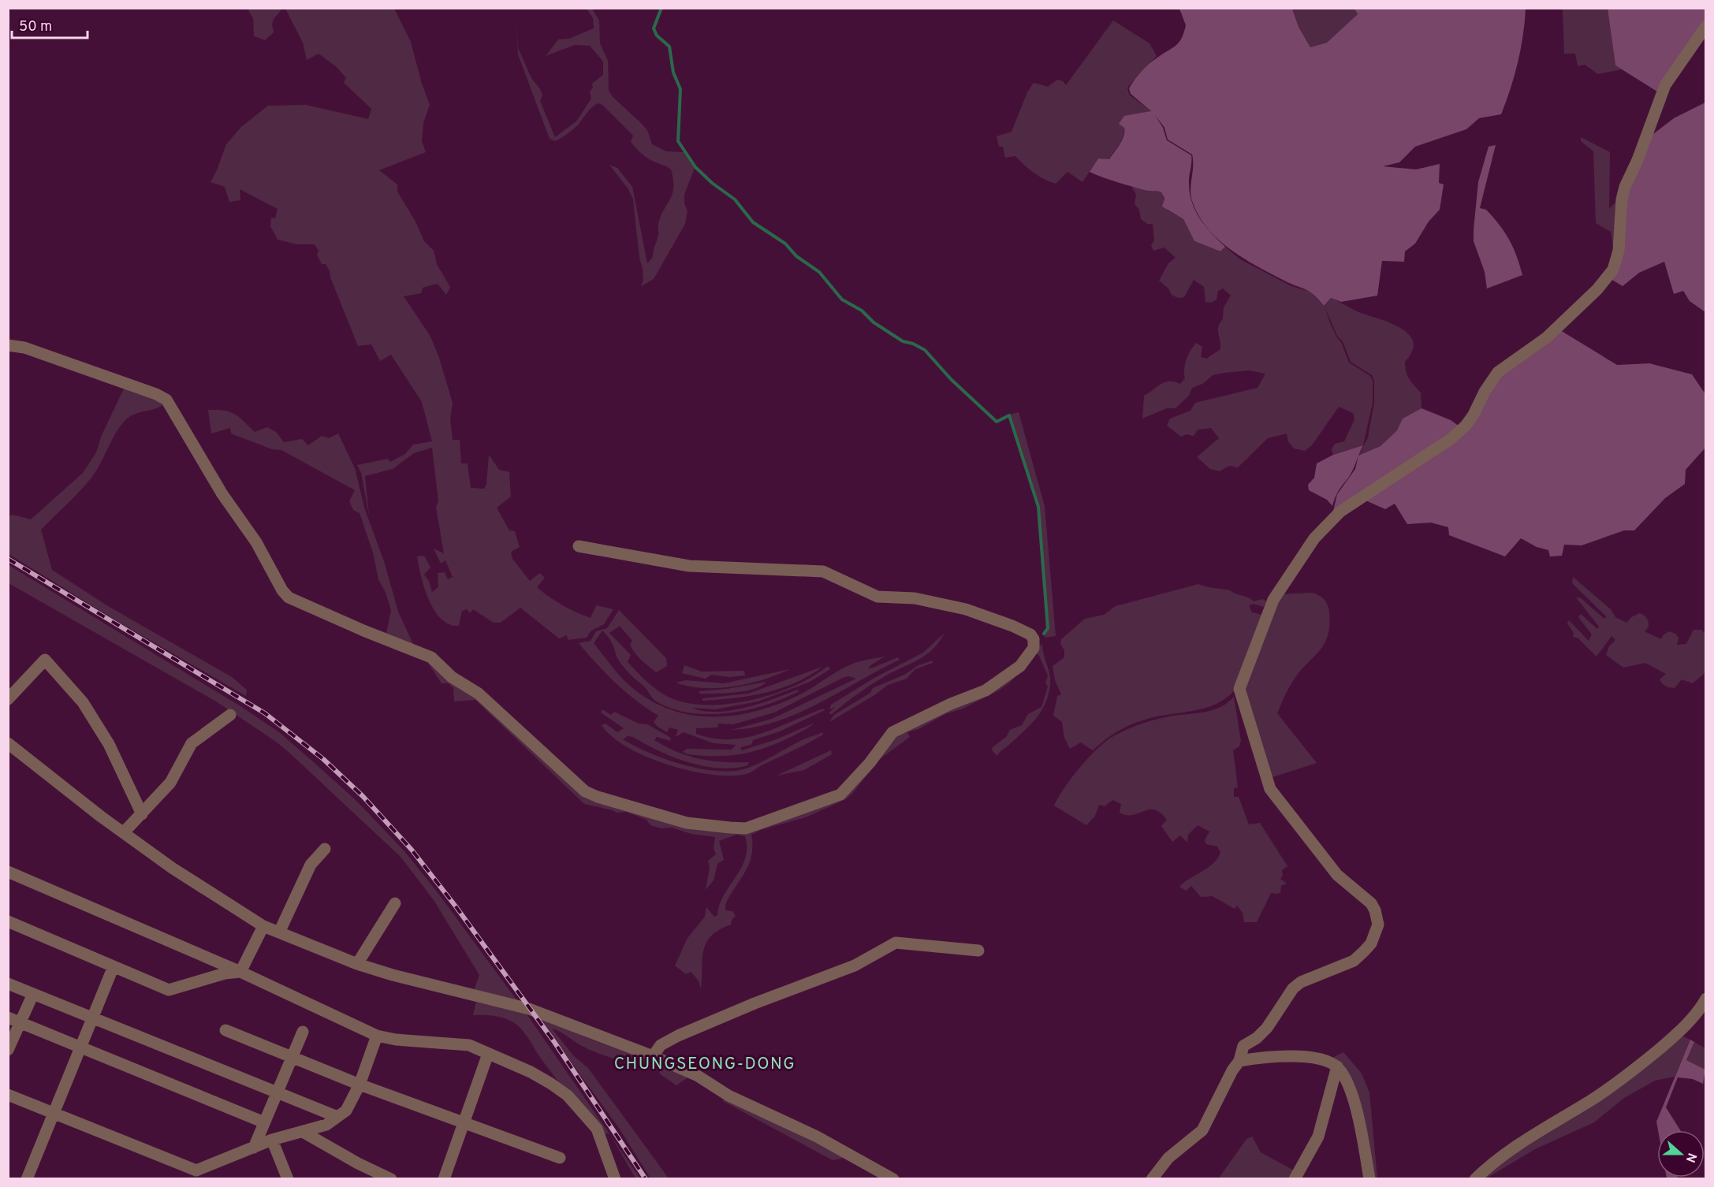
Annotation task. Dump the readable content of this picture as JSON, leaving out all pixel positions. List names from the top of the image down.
{
  "districts": ["CHUNGSEONG-DONG"],
  "scale_bar": "50 m",
  "north": "right"
}
